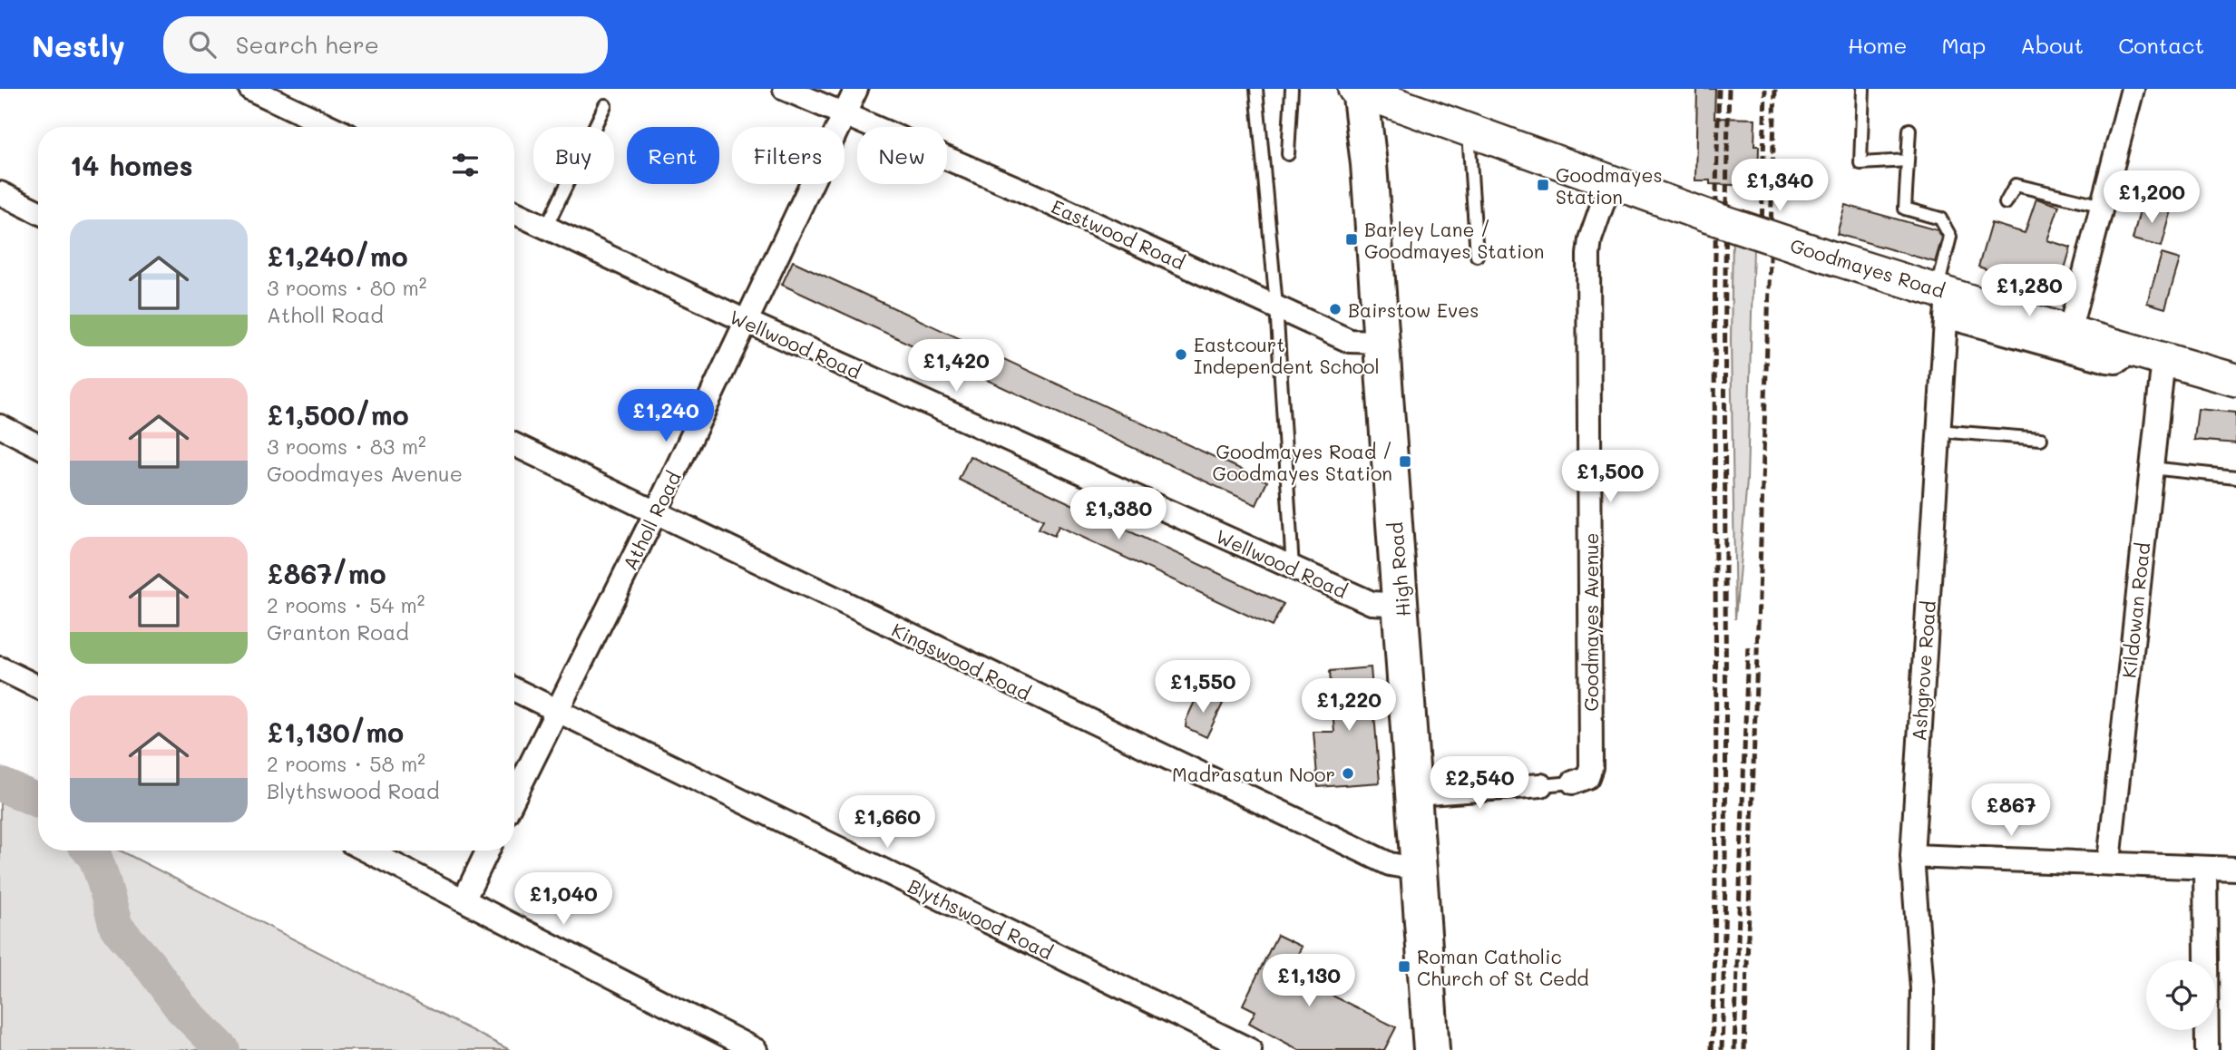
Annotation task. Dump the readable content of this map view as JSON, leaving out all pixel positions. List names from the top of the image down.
{
  "streets": {
    "main road": ["Goodmayes Road", "High Road"],
    "street": [
      "Eastwood Road",
      "Wellwood Road",
      "Atholl Road",
      "Kildowan Road",
      "Goodmayes Avenue",
      "Kingswood Road",
      "Ashgrove Road",
      "Blythswood Road"
    ]
  },
  "crossings": [
    ["Eastwood Road", "Atholl Road"],
    ["Eastwood Road", "High Road"],
    ["Goodmayes Road", "High Road"],
    ["Goodmayes Road", "Kildowan Road"],
    ["Goodmayes Road", "Goodmayes Avenue"],
    ["Goodmayes Road", "Ashgrove Road"],
    ["Wellwood Road", "Atholl Road"],
    ["Wellwood Road", "High Road"],
    ["Atholl Road", "Kingswood Road"],
    ["Atholl Road", "Blythswood Road"],
    ["High Road", "Goodmayes Avenue"],
    ["High Road", "Kingswood Road"]
  ],
  "places": {
    "transit": [
      "Goodmayes Station",
      "Barley Lane / Goodmayes Station",
      "Goodmayes Road / Goodmayes Station",
      "Roman Catholic Church of St Cedd"
    ],
    "other": ["Bairstow Eves", "Eastcourt Independent School", "Madrasatun Noor"]
  },
  "page": {
    "header": "Nestly",
    "search": "Search here",
    "nav": [
      "Home",
      "Map",
      "About",
      "Contact"
    ],
    "chip": [
      "Buy",
      "Rent",
      "Filters",
      "New"
    ],
    "heading": "14 homes",
    "price": [
      "£1,340",
      "£1,200",
      "£1,280",
      "£1,420",
      "£1,240",
      "£1,500",
      "£1,380",
      "£1,550",
      "£1,220",
      "£2,540",
      "£867",
      "£1,660",
      "£1,040",
      "£1,130"
    ],
    "list": [
      {
        "name": "£1,240/mo",
        "note": "3 rooms · 80 m² · Atholl Road"
      },
      {
        "name": "£1,500/mo",
        "note": "3 rooms · 83 m² · Goodmayes Avenue"
      },
      {
        "name": "£867/mo",
        "note": "2 rooms · 54 m² · Granton Road"
      },
      {
        "name": "£1,130/mo",
        "note": "2 rooms · 58 m² · Blythswood Road"
      }
    ]
  }
}
